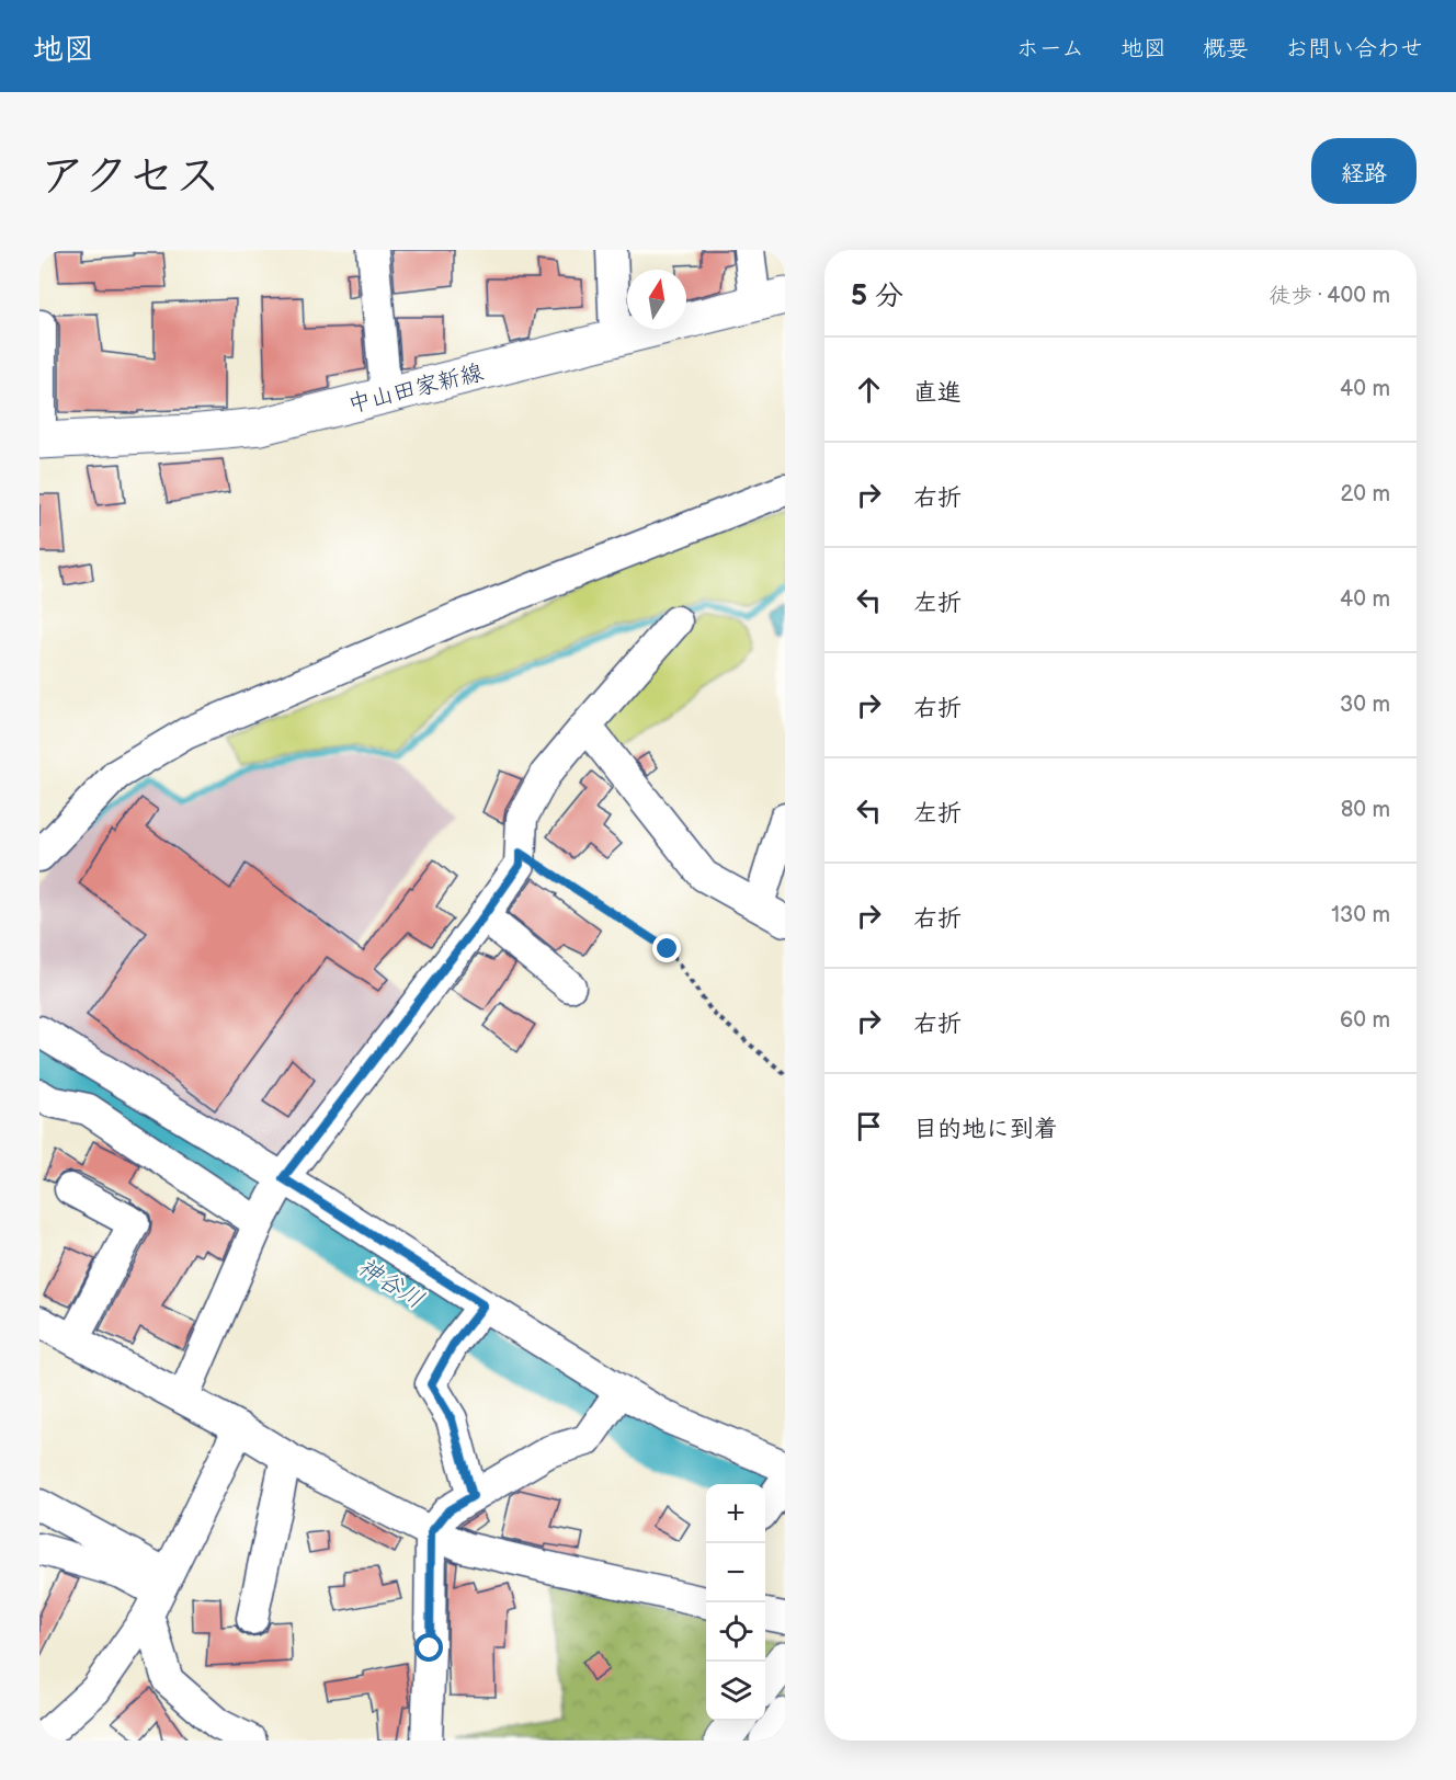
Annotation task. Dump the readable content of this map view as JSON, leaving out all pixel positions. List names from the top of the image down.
{
  "streets": {
    "main road": ["中山田家新線"]
  },
  "water": ["神谷川"],
  "north": "top",
  "page": {
    "header": "地図",
    "nav": [
      "ホーム",
      "地図",
      "概要",
      "お問い合わせ"
    ],
    "title": "アクセス",
    "buttons": "経路",
    "heading": ["5 分", "徒歩 · 400 m"],
    "list": [
      ["直進", "40 m"],
      ["右折", "20 m"],
      ["左折", "40 m"],
      ["右折", "30 m"],
      ["左折", "80 m"],
      ["右折", "130 m"],
      ["右折", "60 m"],
      "目的地に到着"
    ],
    "map_buttons": ["+", "−"]
  }
}
